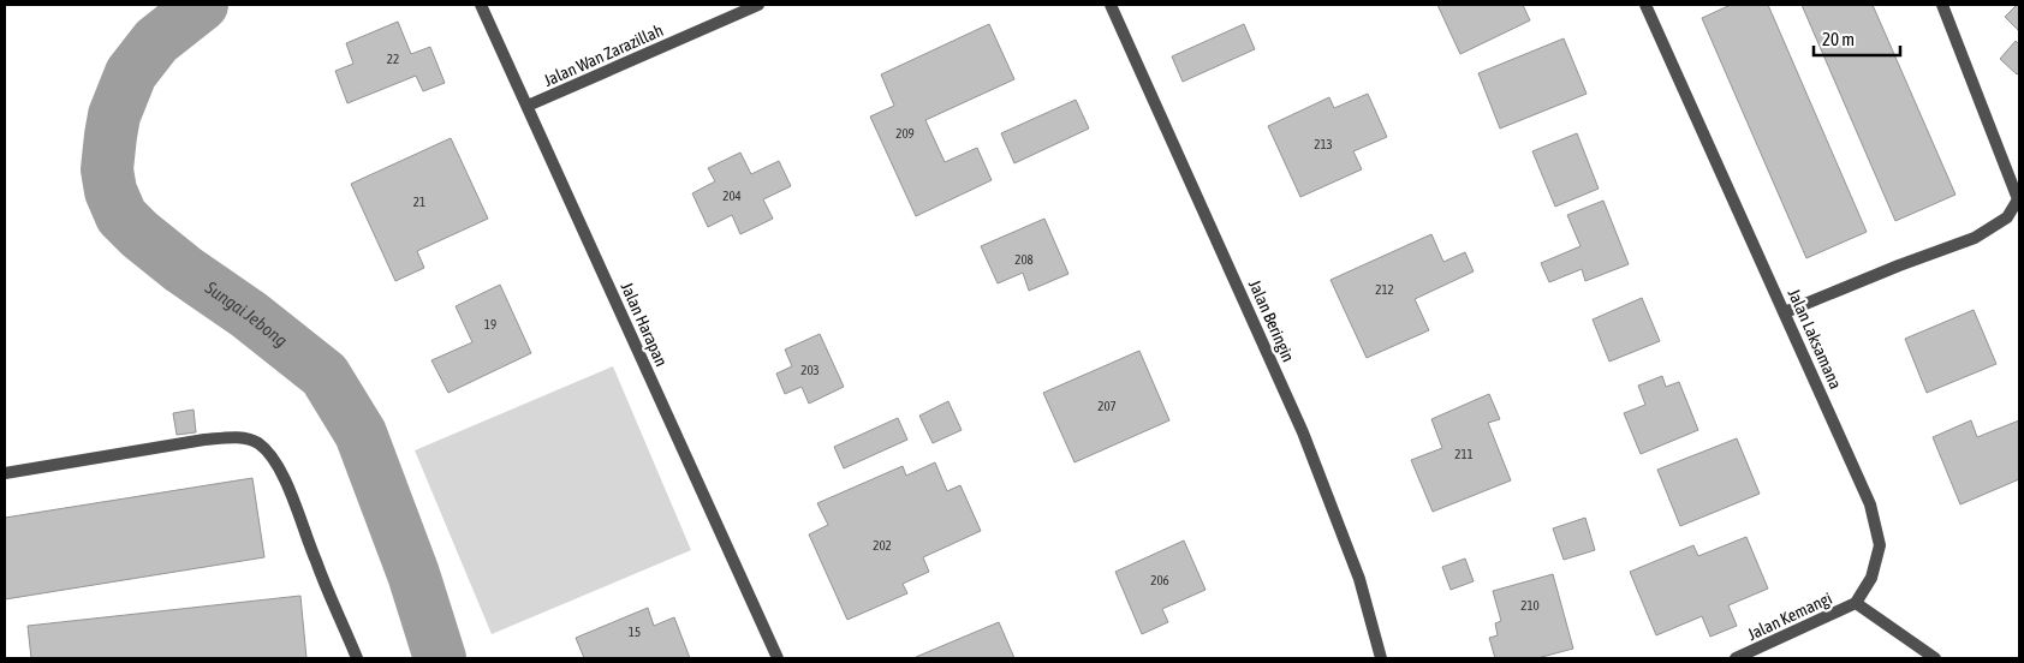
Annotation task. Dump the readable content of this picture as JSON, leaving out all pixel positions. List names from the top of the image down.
{
  "streets": {
    "street": [
      "Jalan Wan Zarazillah",
      "Jalan Beringin",
      "Jalan Harapan",
      "Jalan Laksamana",
      "Jalan Kemangi"
    ]
  },
  "crossings": [
    ["Jalan Wan Zarazillah", "Jalan Harapan"],
    ["Jalan Laksamana", "Jalan Kemangi"]
  ],
  "water": ["Sungai Jebong"],
  "house_numbers": [
    "22",
    "209",
    "213",
    "204",
    "21",
    "208",
    "212",
    "19",
    "203",
    "207",
    "211",
    "202",
    "206",
    "210",
    "15"
  ],
  "scale_bar": "20 m"
}
